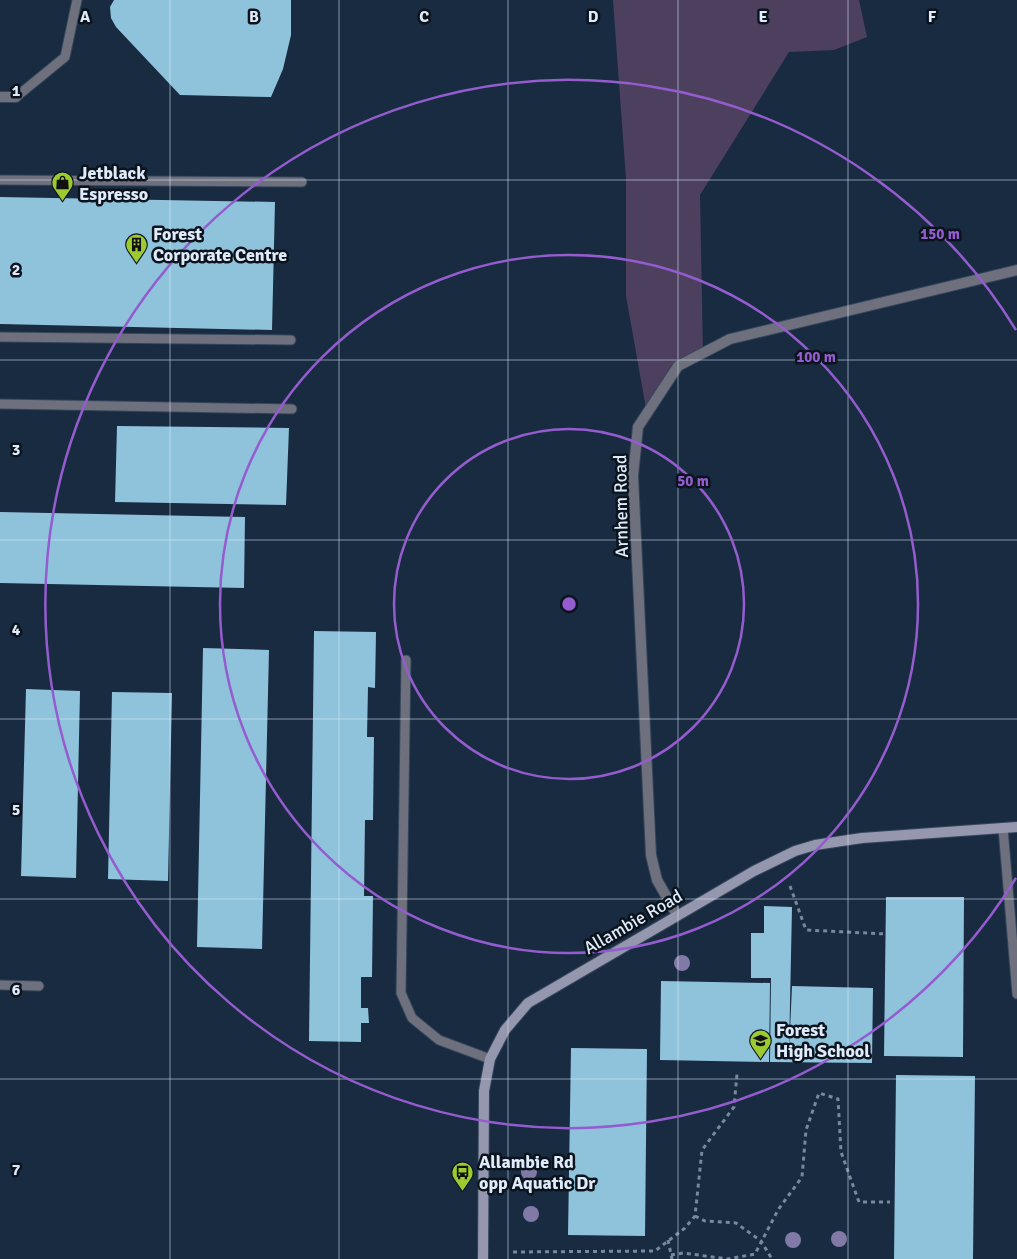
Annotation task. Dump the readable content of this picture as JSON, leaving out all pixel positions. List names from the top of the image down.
{
  "streets": {
    "main road": ["Allambie Road"],
    "street": ["Arnhem Road"]
  },
  "crossings": [
    ["Arnhem Road", "Allambie Road"]
  ],
  "places": {
    "shop": ["Jetblack Espresso"],
    "building": ["Forest Corporate Centre"],
    "school or university": ["Forest High School"],
    "bus stop": ["Allambie Rd opp Aquatic Dr"]
  },
  "grid": {
    "columns": [
      "A",
      "B",
      "C",
      "D",
      "E",
      "F"
    ],
    "rows": [
      "1",
      "2",
      "3",
      "4",
      "5",
      "6",
      "7"
    ]
  },
  "rings": ["150 m", "100 m", "50 m"]
}
